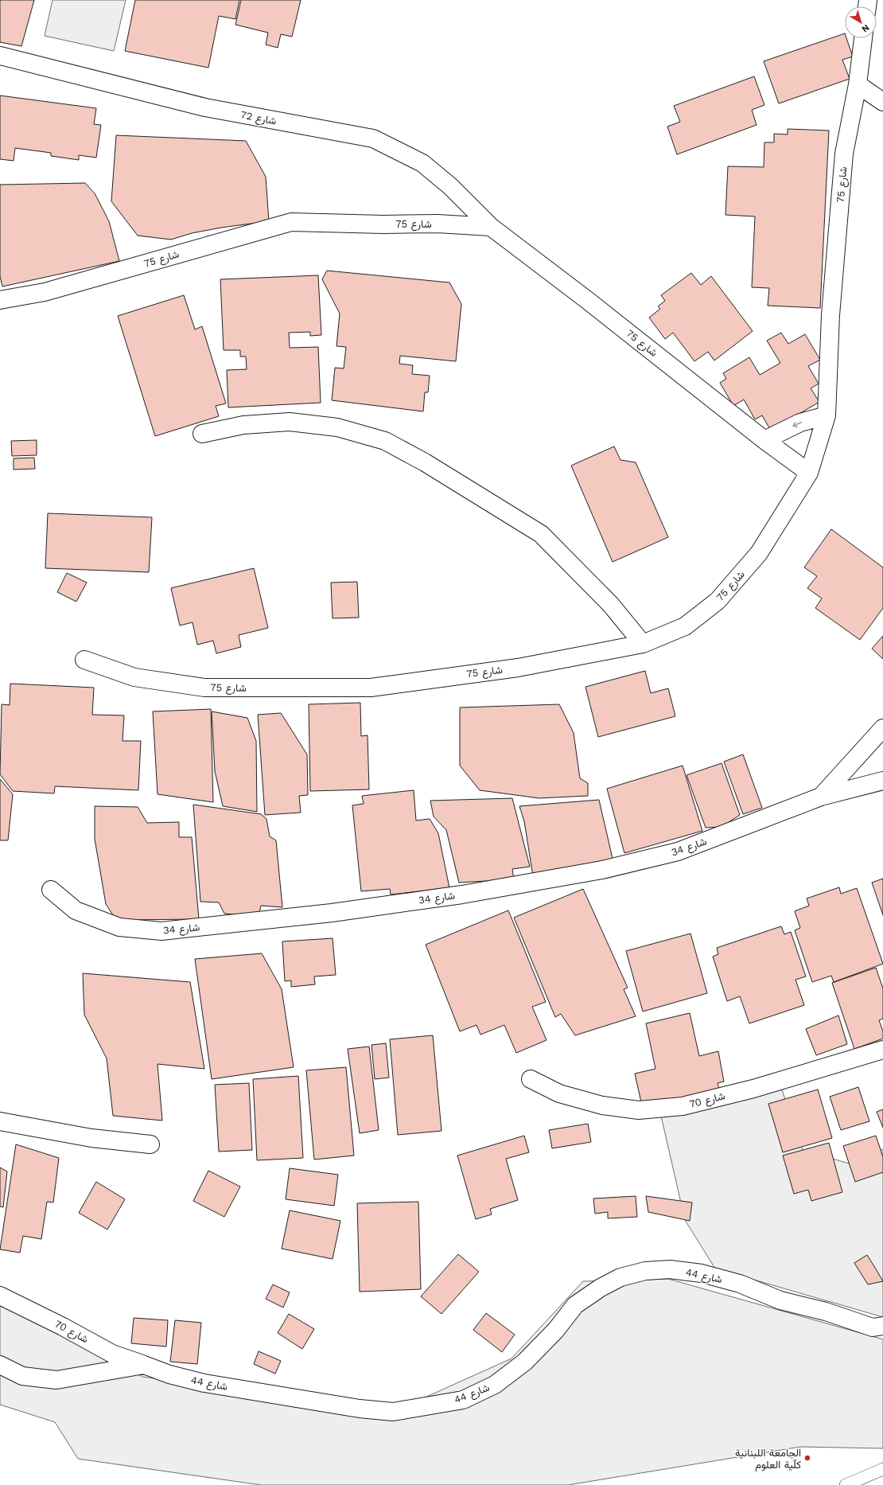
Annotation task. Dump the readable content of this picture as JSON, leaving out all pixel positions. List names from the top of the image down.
{
  "streets": {
    "street": [
      "شارع 72",
      "شارع 75",
      "شارع 34",
      "شارع 70",
      "شارع 44"
    ]
  },
  "crossings": [
    ["شارع 72", "شارع 75"],
    ["شارع 70", "شارع 44"]
  ],
  "places": ["الجامعة اللبنانية كلّية العلوم"],
  "north": "bottom right"
}
